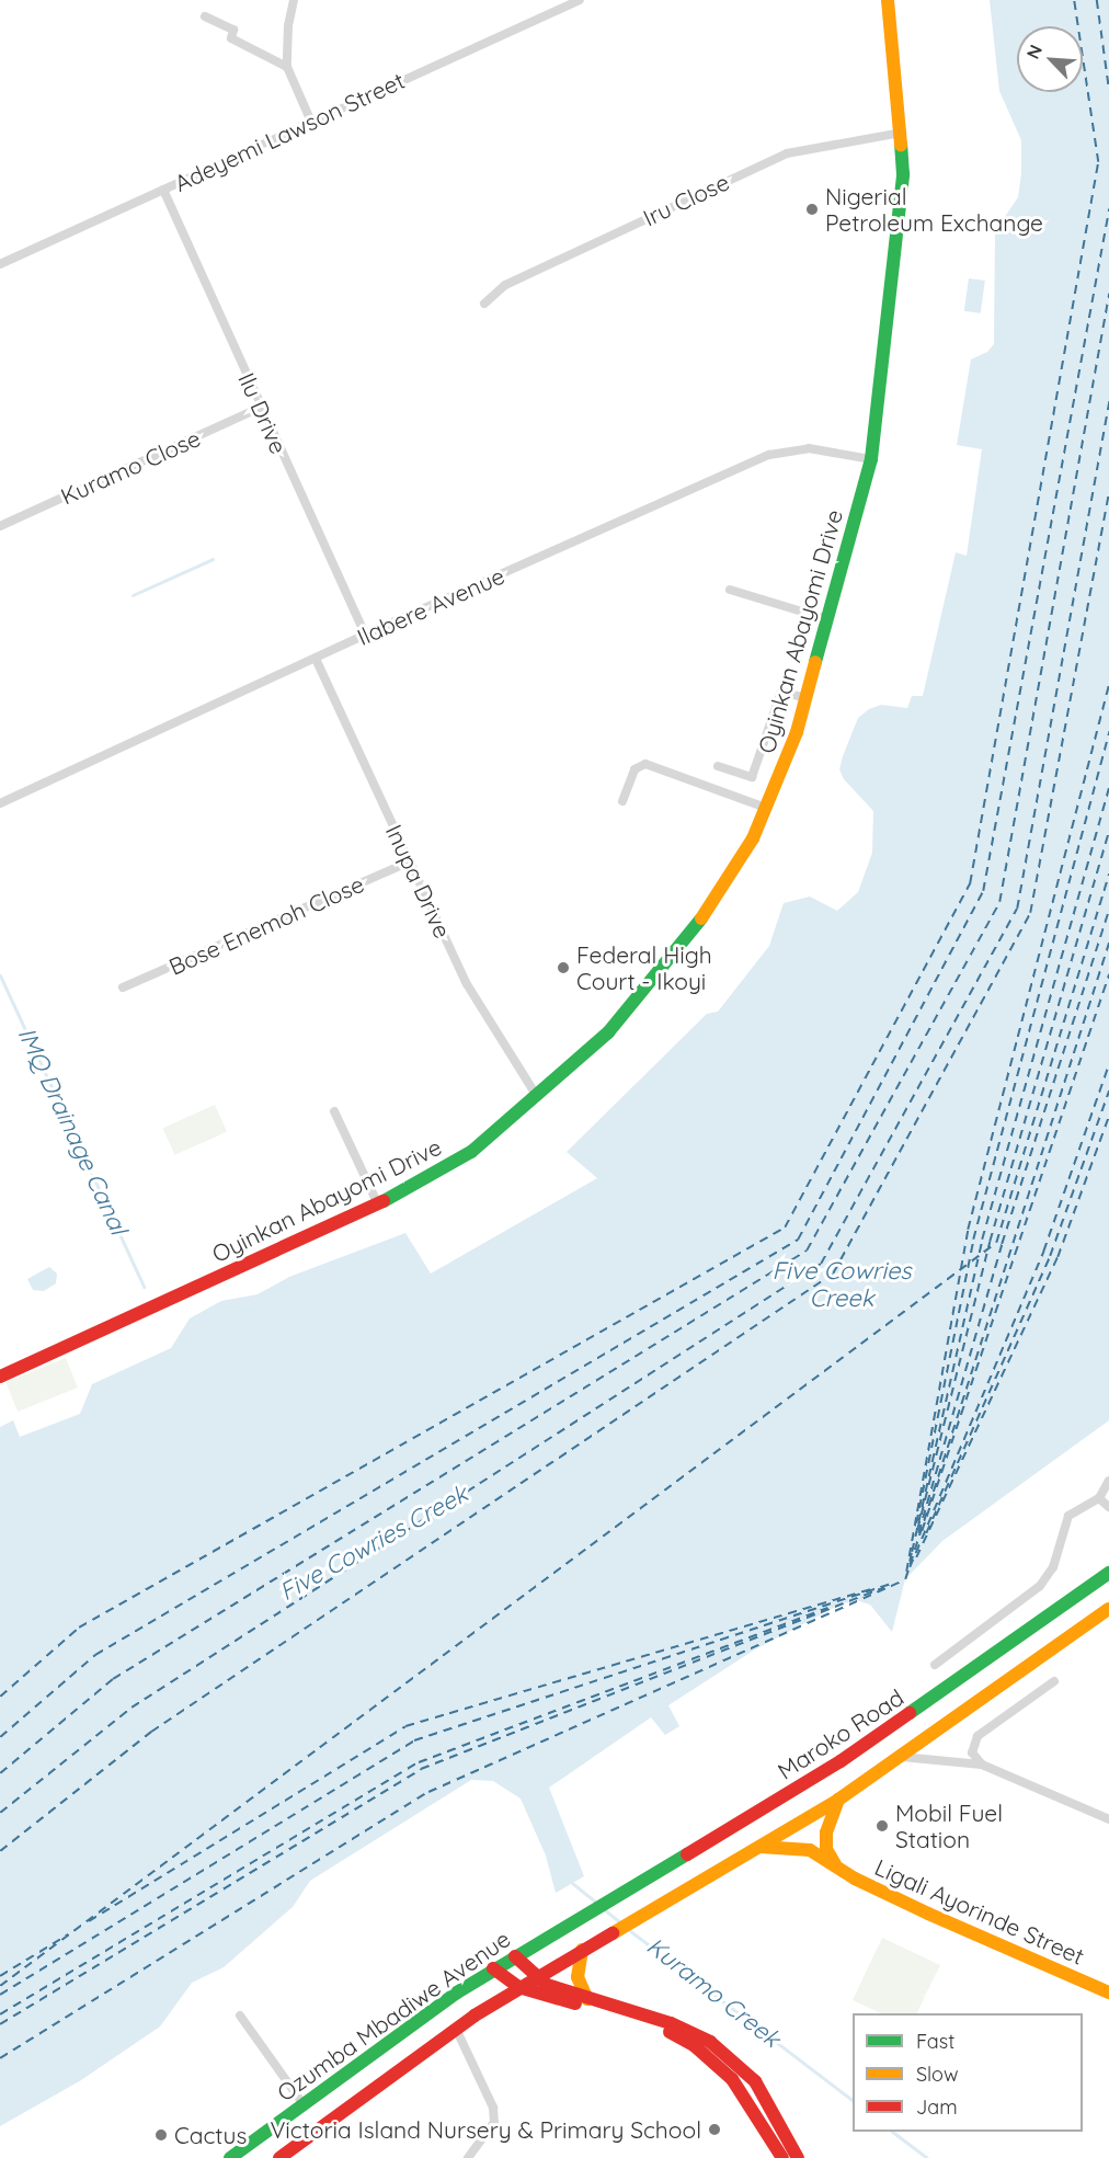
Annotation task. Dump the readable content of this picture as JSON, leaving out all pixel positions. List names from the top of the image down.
{
  "streets": {
    "main road": [
      "Oyinkan Abayomi Drive",
      "Maroko Road",
      "Ligali Ayorinde Street",
      "Ozumba Mbadiwe Avenue"
    ],
    "street": [
      "Adeyemi Lawson Street",
      "Iru Close",
      "Ilu Drive",
      "Kuramo Close",
      "Ilabere Avenue",
      "Inupa Drive",
      "Bose Enemoh Close"
    ]
  },
  "crossings": [
    ["Adeyemi Lawson Street", "Ilu Drive"],
    ["Iru Close", "Oyinkan Abayomi Drive"],
    ["Ilu Drive", "Kuramo Close"],
    ["Ilu Drive", "Ilabere Avenue"],
    ["Ilabere Avenue", "Oyinkan Abayomi Drive"],
    ["Ilabere Avenue", "Inupa Drive"],
    ["Oyinkan Abayomi Drive", "Inupa Drive"],
    ["Inupa Drive", "Bose Enemoh Close"],
    ["Maroko Road", "Ozumba Mbadiwe Avenue"],
    ["Ligali Ayorinde Street", "Ozumba Mbadiwe Avenue"]
  ],
  "water": ["IMQ Drainage Canal", "Five Cowries Creek", "Kuramo Creek"],
  "places": [
    "Nigerial Petroleum Exchange",
    "Federal High Court - Ikoyi",
    "Mobil Fuel Station",
    "Victoria Island Nursery & Primary School",
    "Cactus"
  ],
  "legend": ["Fast", "Slow", "Jam"],
  "north": "top left"
}
